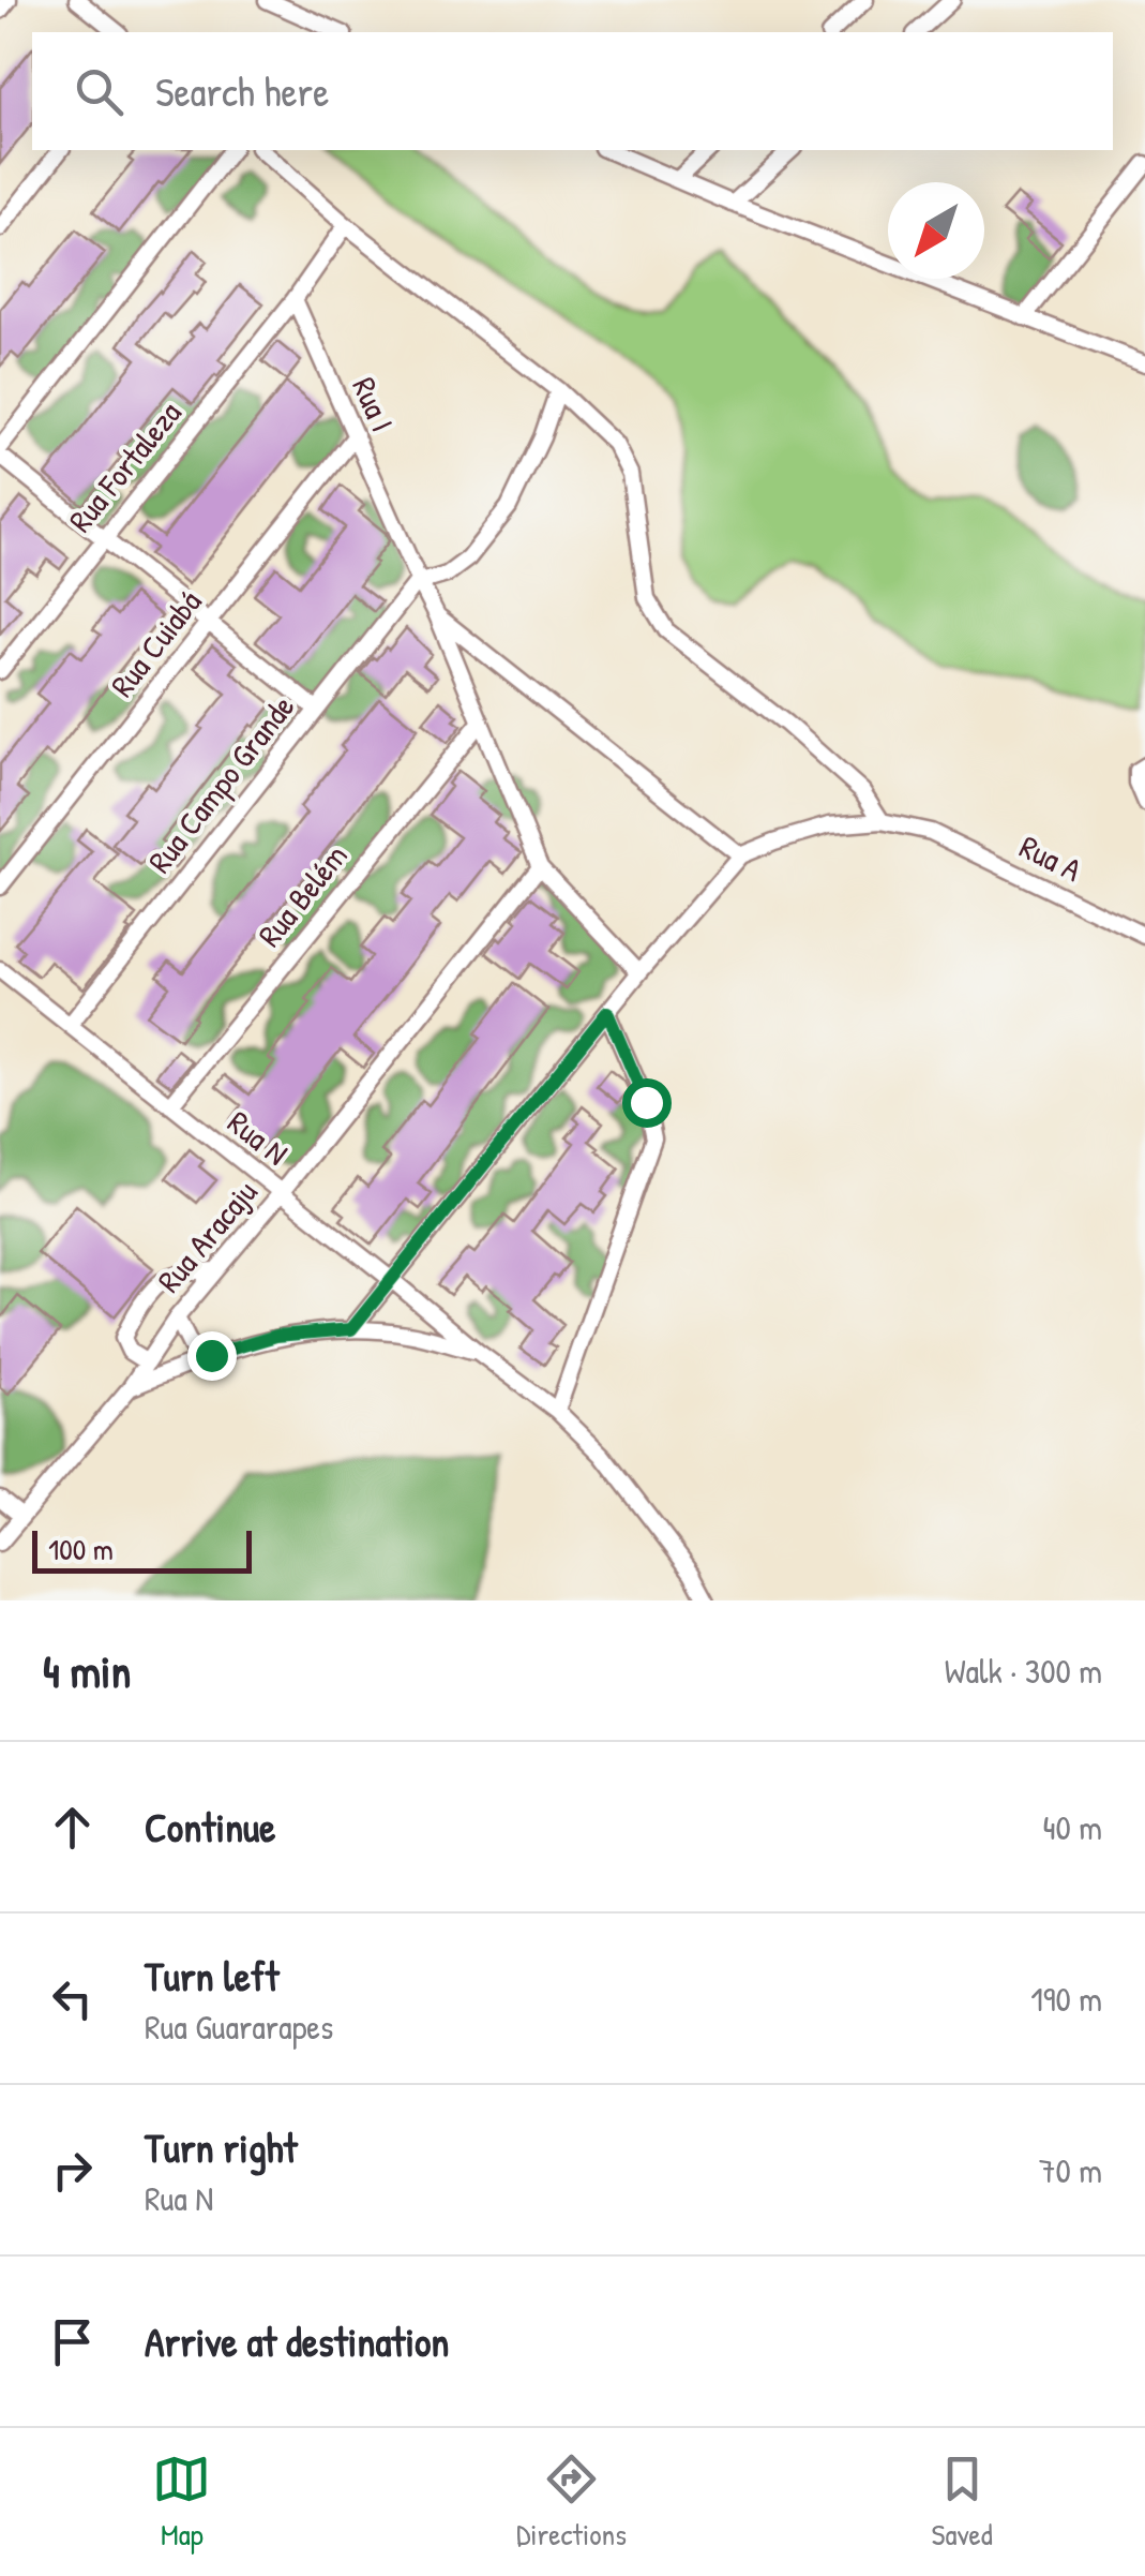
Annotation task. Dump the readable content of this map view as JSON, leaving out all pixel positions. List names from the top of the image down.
{
  "streets": {
    "street": [
      "Rua I",
      "Rua Fortaleza",
      "Rua Cuiabá",
      "Rua Campo Grande",
      "Rua A",
      "Rua Belém",
      "Rua N",
      "Rua Aracaju"
    ]
  },
  "crossings": [
    ["Rua I", "Rua Fortaleza"],
    ["Rua I", "Rua Cuiabá"],
    ["Rua I", "Rua Campo Grande"],
    ["Rua I", "Rua Belém"],
    ["Rua I", "Rua Aracaju"],
    ["Rua Campo Grande", "Rua N"],
    ["Rua Belém", "Rua N"],
    ["Rua N", "Rua Aracaju"]
  ],
  "scale_bar": "100 m",
  "north": "bottom left",
  "page": {
    "search": "Search here",
    "scale": "100 m",
    "heading": ["4 min", "Walk · 300 m"],
    "list": [
      ["Continue", "40 m"],
      ["Turn left", "Rua Guararapes", "190 m"],
      ["Turn right", "Rua N", "70 m"],
      "Arrive at destination"
    ],
    "nav": ["Map", "Directions", "Saved"]
  }
}
